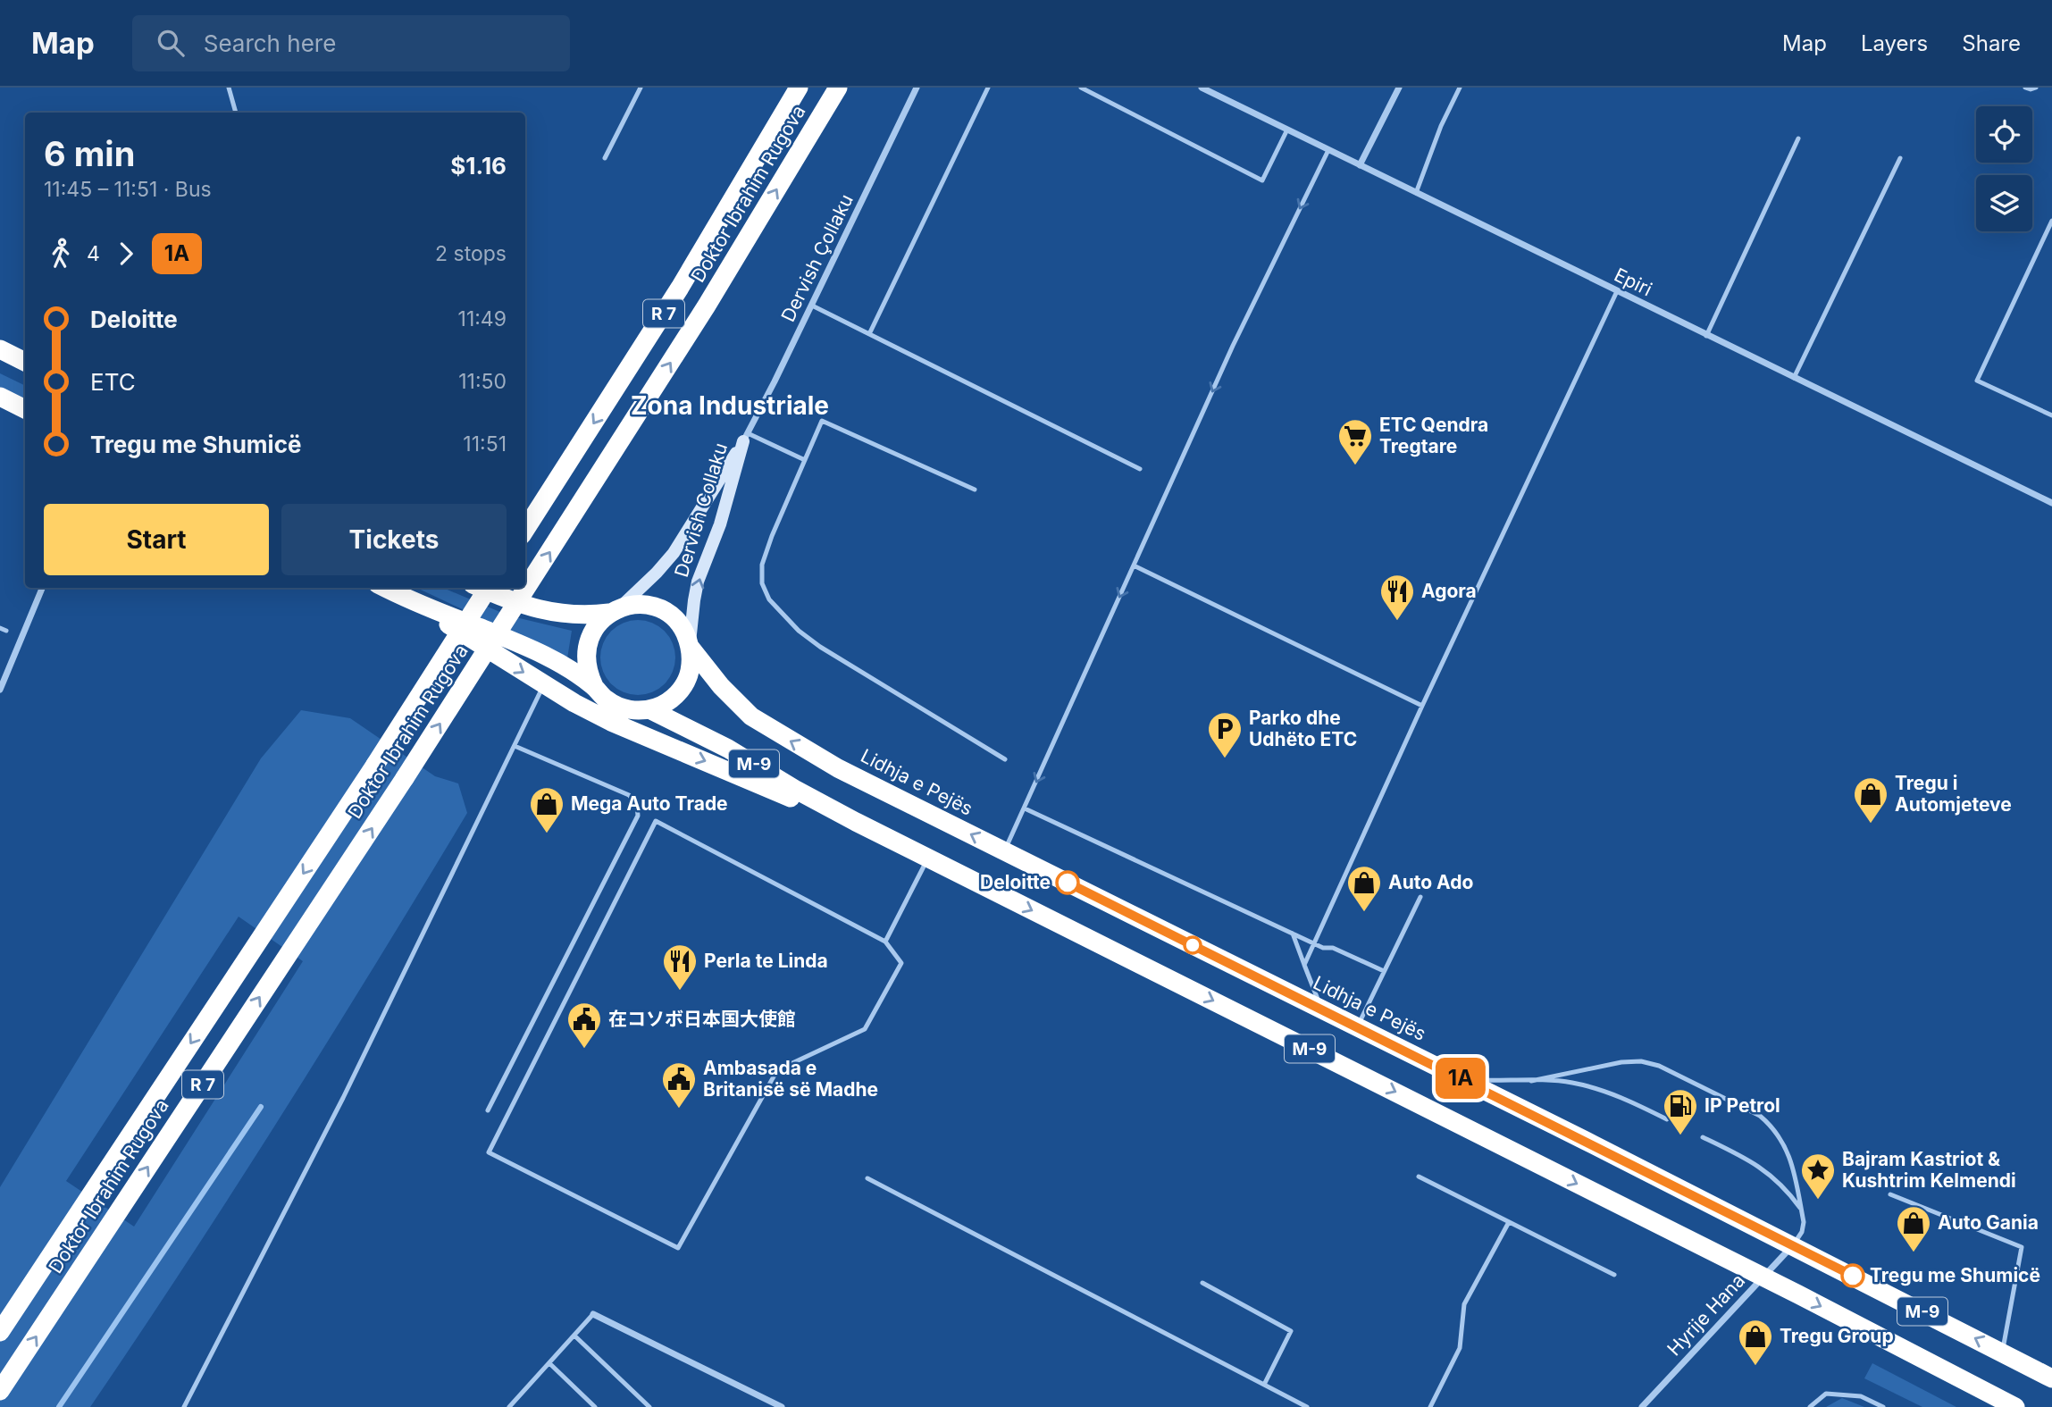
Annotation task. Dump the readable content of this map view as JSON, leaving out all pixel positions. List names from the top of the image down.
{
  "streets": {
    "highway": [
      "Doktor Ibrahim Rugova",
      "R 7",
      "M-9",
      "Lidhja e Pejës"
    ],
    "street": [
      "Dervish Çollaku",
      "Epiri",
      "Dervish Collaku",
      "Hyrije Hana"
    ]
  },
  "crossings": [
    ["Dervish Çollaku", "Dervish Collaku"],
    ["Dervish Collaku", "M-9"],
    ["Dervish Collaku", "Lidhja e Pejës"],
    ["M-9", "Lidhja e Pejës"],
    ["M-9", "Hyrije Hana"],
    ["Lidhja e Pejës", "Hyrije Hana"]
  ],
  "districts": ["Zona Industriale"],
  "places": {
    "supermarket": ["ETC Qendra Tregtare"],
    "restaurant": ["Agora", "Perla te Linda"],
    "parking": ["Parko dhe Udhëto ETC"],
    "shop": [
      "Tregu i Automjeteve",
      "Mega Auto Trade",
      "Auto Ado",
      "Auto Gania",
      "Tregu Group"
    ],
    "other": ["Deloitte", "Tregu me Shumicë"],
    "public building": ["在コソボ日本国大使館", "Ambasada e Britanisë së Madhe"],
    "fuel station": ["IP Petrol"],
    "place": ["Bajram Kastriot & Kushtrim Kelmendi"]
  },
  "lines": ["bus line 1A"],
  "page": {
    "header": "Map",
    "search": "Search here",
    "nav": ["Map", "Layers", "Share"],
    "on_map": "1A",
    "heading": ["6 min", "11:45 – 11:51 · Bus", "$1.16"],
    "legs": ["4", "1A", "2 stops"],
    "list": [
      {
        "name": "Deloitte",
        "value": "11:49"
      },
      {
        "name": "ETC",
        "value": "11:50"
      },
      {
        "name": "Tregu me Shumicë",
        "value": "11:51"
      }
    ],
    "buttons": ["Start", "Tickets"]
  }
}
